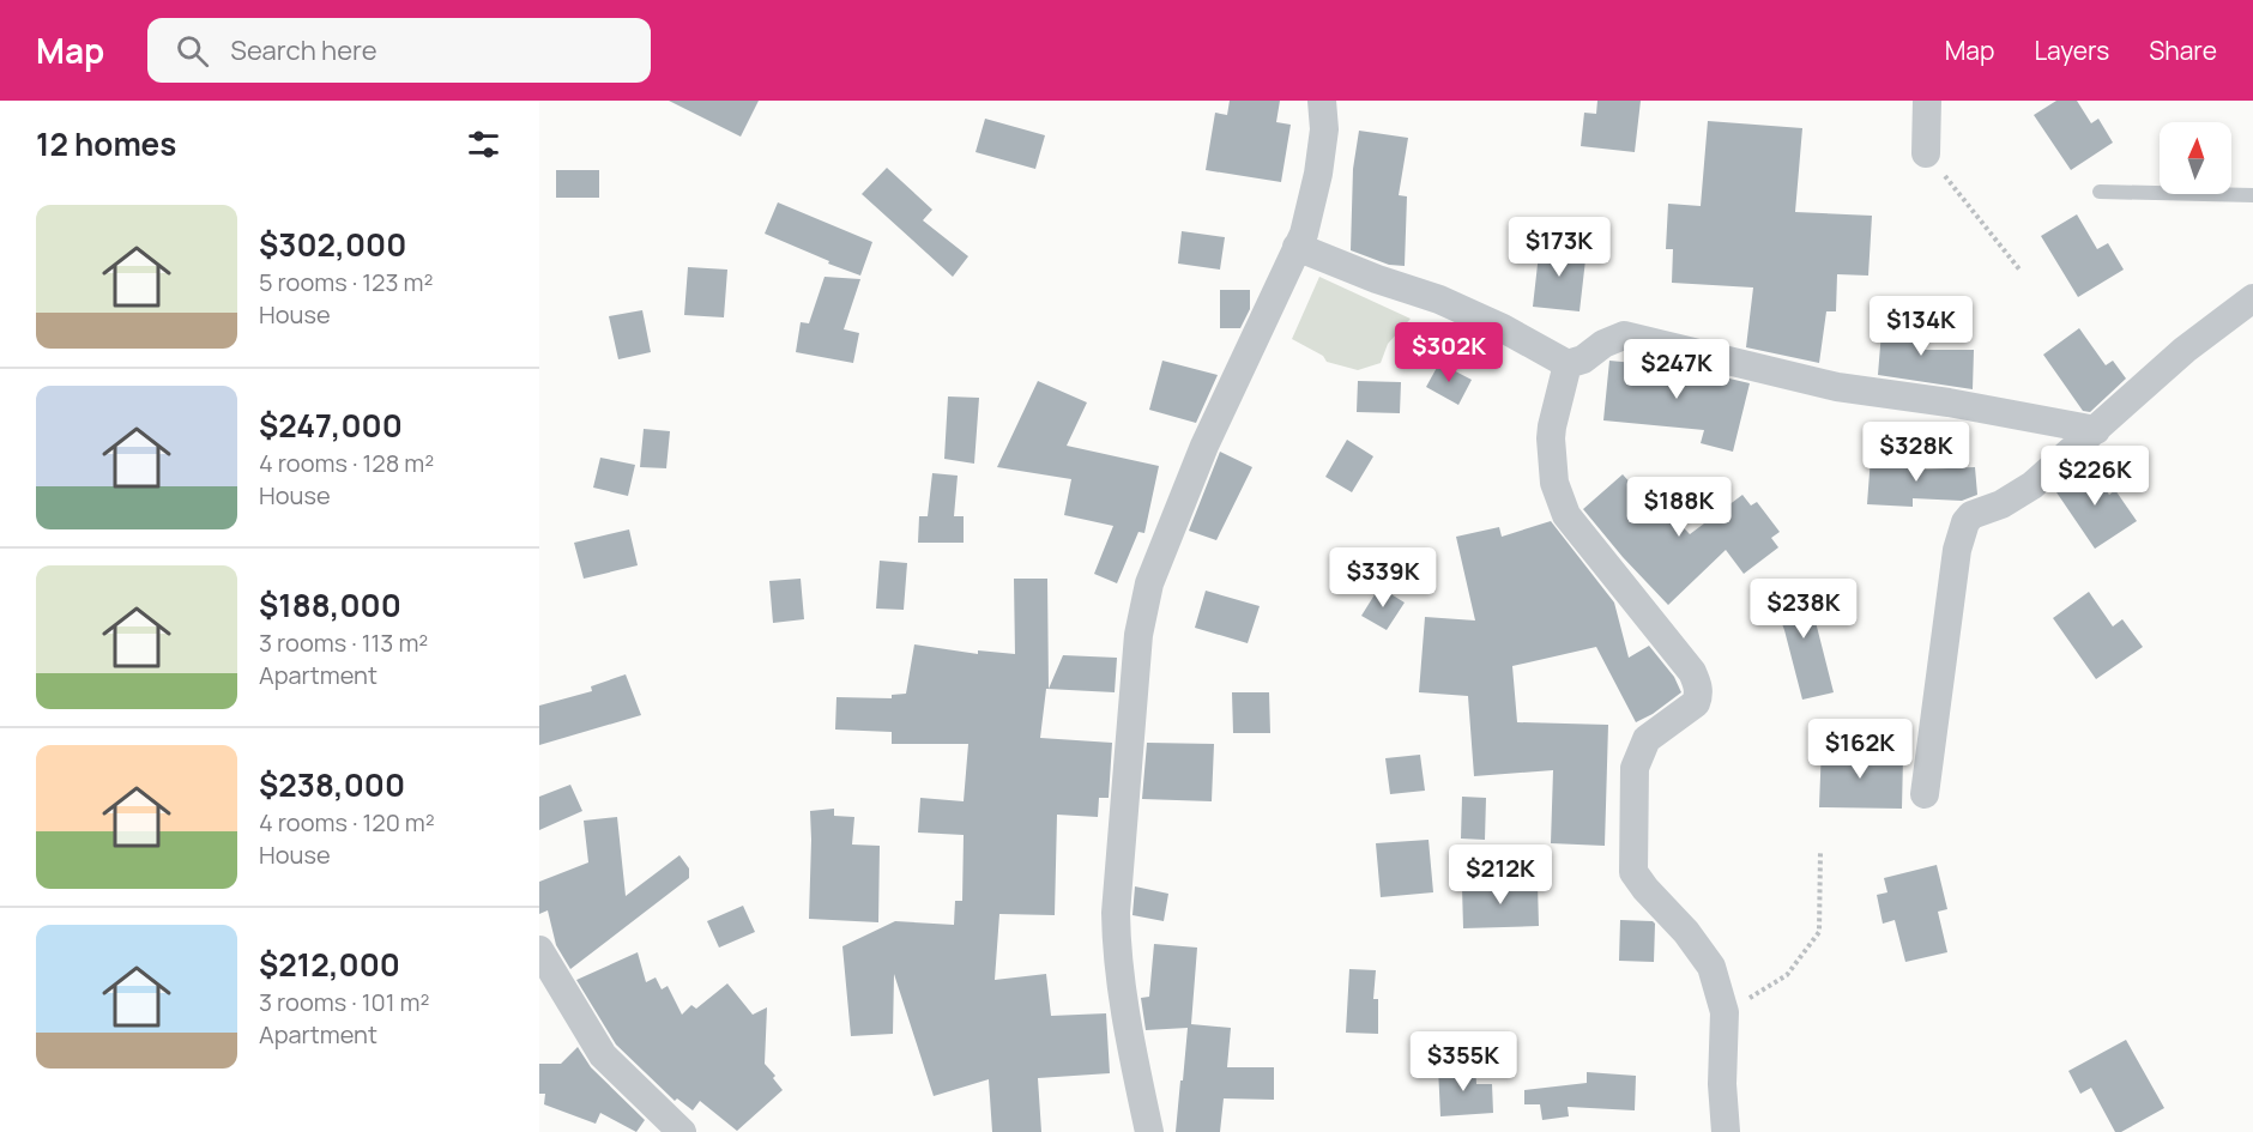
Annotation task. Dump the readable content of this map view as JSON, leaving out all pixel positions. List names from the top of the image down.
{
  "north": "top",
  "page": {
    "header": "Map",
    "search": "Search here",
    "nav": ["Map", "Layers", "Share"],
    "heading": "12 homes",
    "list": [
      {
        "name": "$302,000",
        "note": "5 rooms · 123 m² · House"
      },
      {
        "name": "$247,000",
        "note": "4 rooms · 128 m² · House"
      },
      {
        "name": "$188,000",
        "note": "3 rooms · 113 m² · Apartment"
      },
      {
        "name": "$238,000",
        "note": "4 rooms · 120 m² · House"
      },
      {
        "name": "$212,000",
        "note": "3 rooms · 101 m² · Apartment"
      }
    ],
    "price": [
      "$173K",
      "$134K",
      "$302K",
      "$247K",
      "$328K",
      "$226K",
      "$188K",
      "$339K",
      "$238K",
      "$162K",
      "$212K",
      "$355K"
    ]
  }
}
